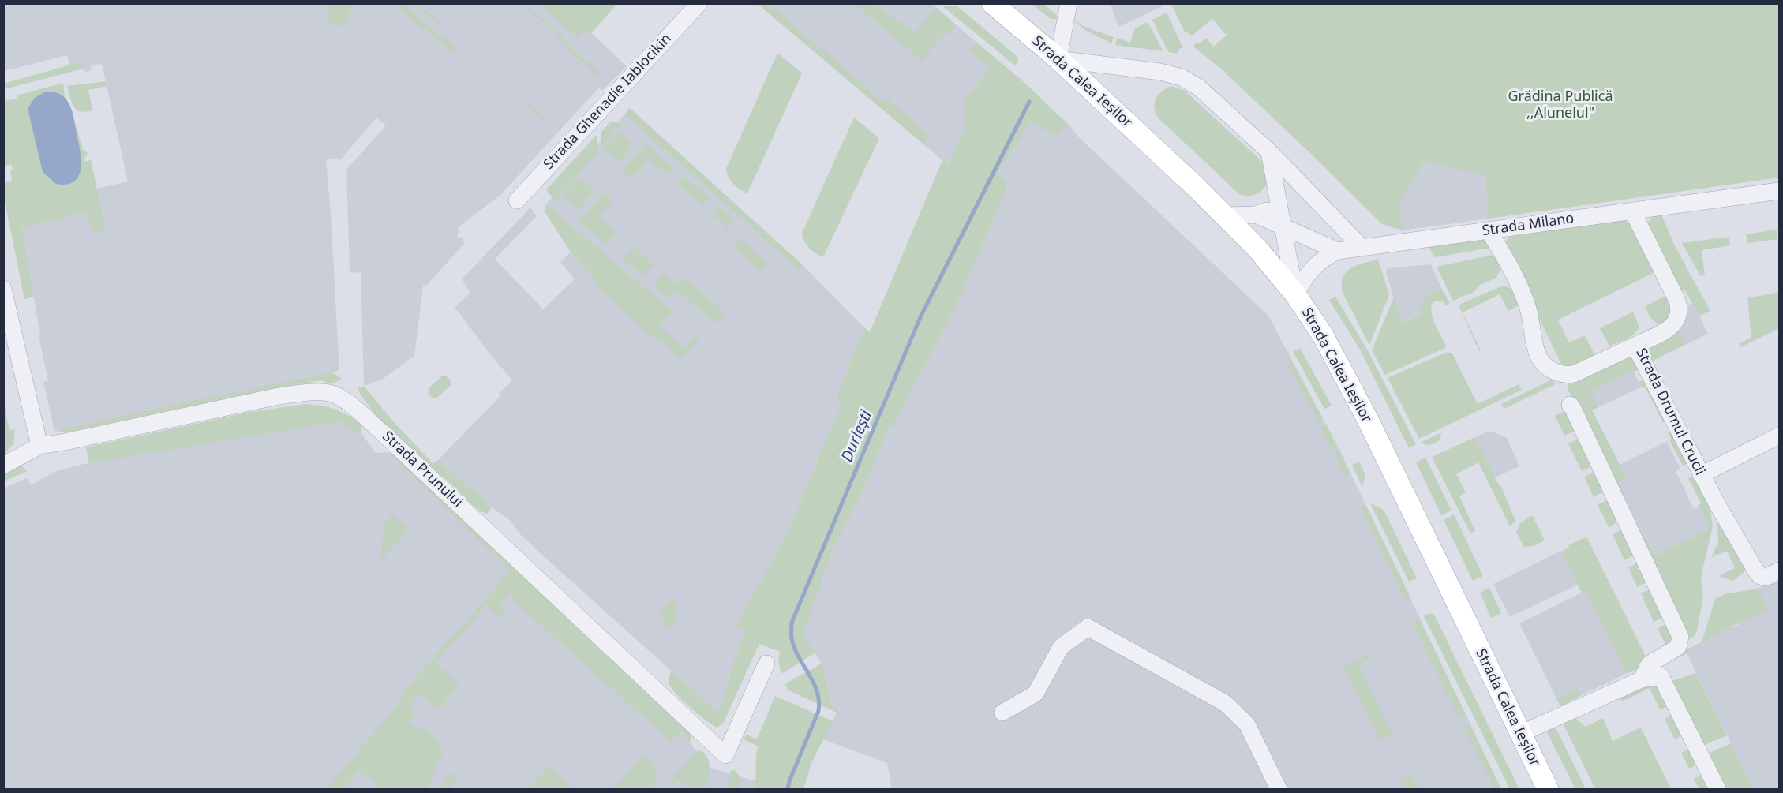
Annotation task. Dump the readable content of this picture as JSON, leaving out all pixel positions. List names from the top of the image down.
{
  "streets": {
    "main road": ["Strada Calea Ieșilor"],
    "street": [
      "Strada Ghenadie Iablocikin",
      "Strada Milano",
      "Strada Drumul Crucii",
      "Strada Prunului"
    ]
  },
  "crossings": [
    ["Strada Calea Ieșilor", "Strada Milano"],
    ["Strada Milano", "Strada Drumul Crucii"]
  ],
  "water": ["Durlești"],
  "parks": ["Grădina Publică ,,Alunelul\""]
}
